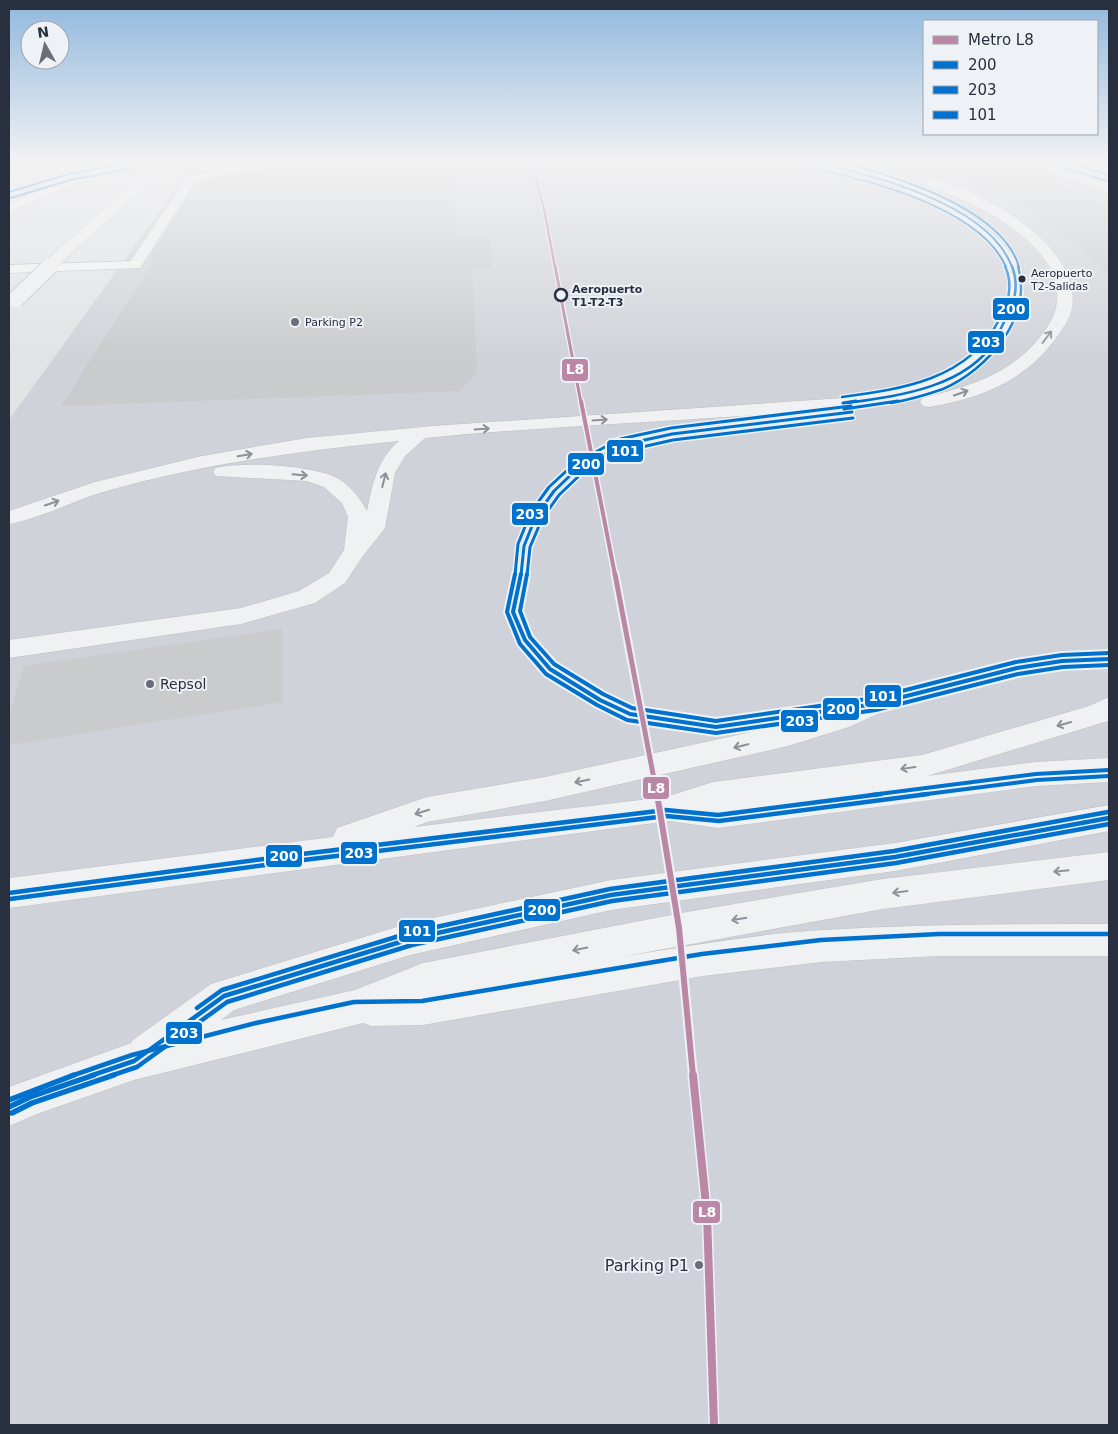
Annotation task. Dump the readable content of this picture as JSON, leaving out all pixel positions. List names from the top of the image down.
{
  "places": [
    "Aeropuerto T2-Salidas",
    "Aeropuerto T1-T2-T3",
    "Parking P2",
    "Repsol",
    "Parking P1"
  ],
  "lines": [
    "metro line L8",
    "transit line 200",
    "transit line 203",
    "transit line 101"
  ],
  "legend": [
    "Metro L8",
    "200",
    "203",
    "101"
  ],
  "north": "top"
}
